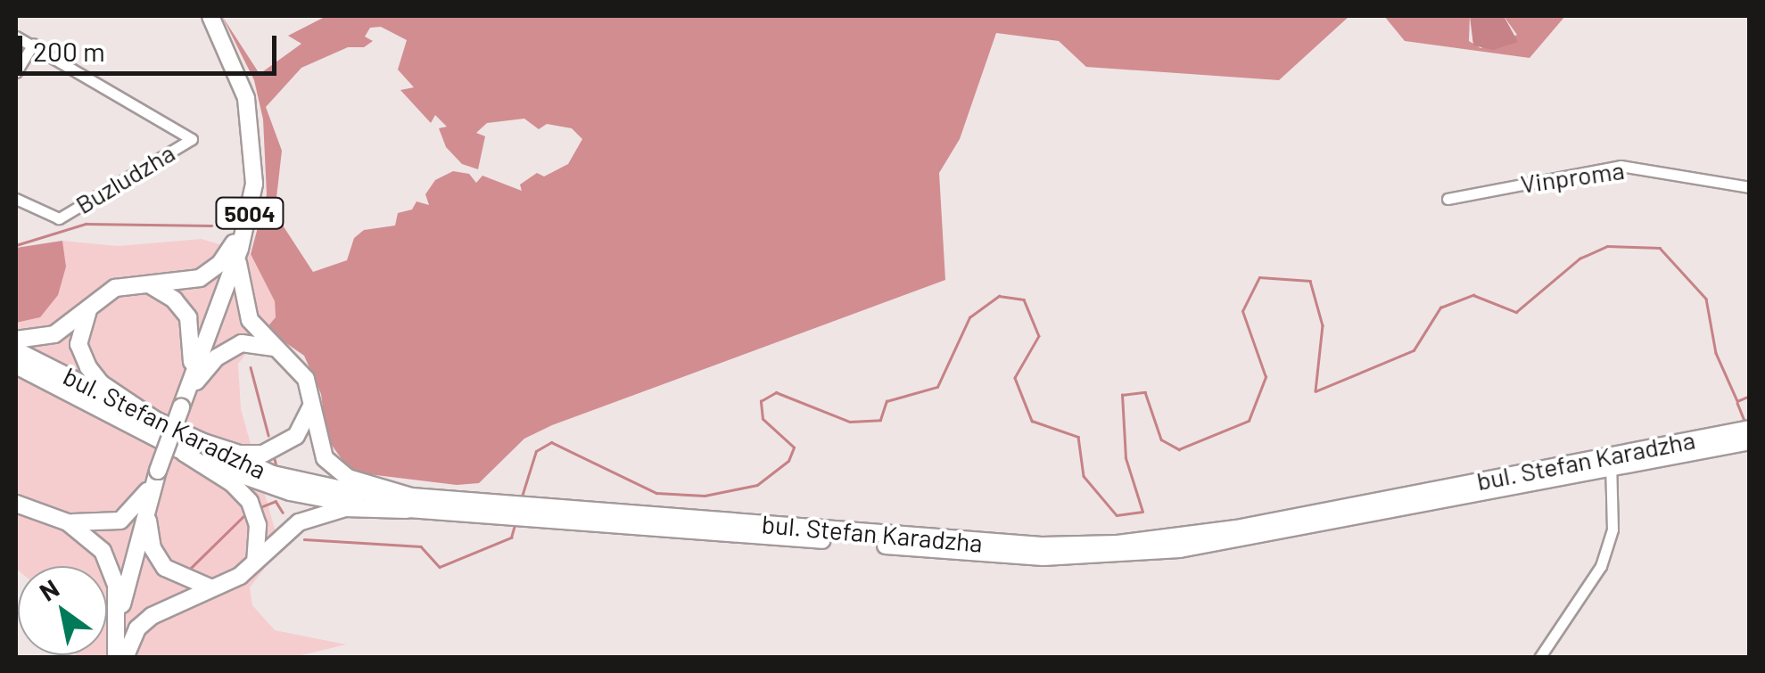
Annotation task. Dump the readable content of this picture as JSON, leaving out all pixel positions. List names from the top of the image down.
{
  "streets": {
    "main road": ["5004", "bul. Stefan Karadzha"],
    "street": ["Vinproma", "Buzludzha"]
  },
  "scale_bar": "200 m",
  "north": "top left"
}
